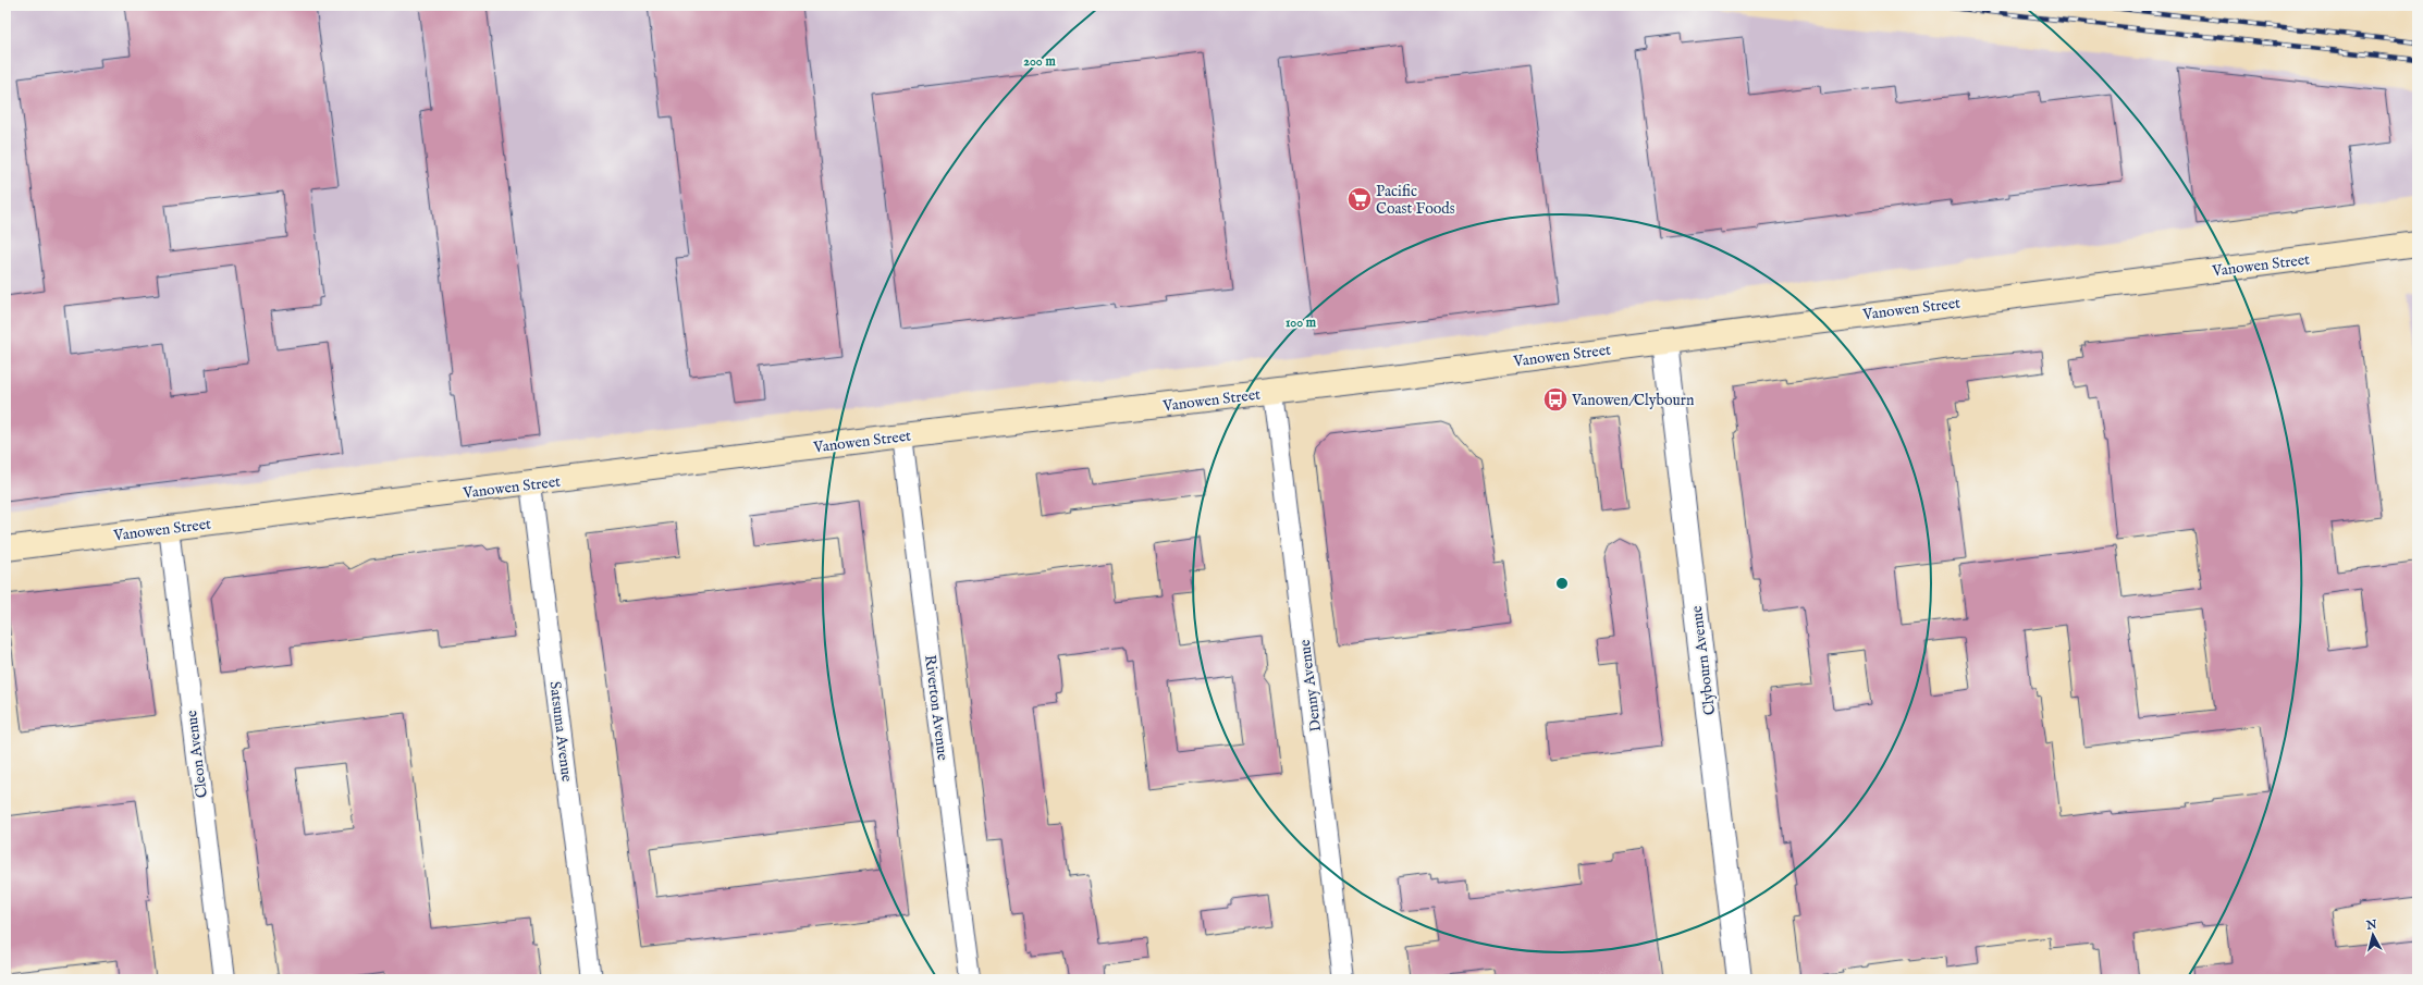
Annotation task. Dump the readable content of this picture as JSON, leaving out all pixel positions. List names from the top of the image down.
{
  "streets": {
    "main road": ["Vanowen Street"],
    "street": [
      "Clybourn Avenue",
      "Denny Avenue",
      "Riverton Avenue",
      "Satsuma Avenue",
      "Cleon Avenue"
    ]
  },
  "crossings": [
    ["Vanowen Street", "Clybourn Avenue"],
    ["Vanowen Street", "Denny Avenue"],
    ["Vanowen Street", "Riverton Avenue"],
    ["Vanowen Street", "Satsuma Avenue"],
    ["Vanowen Street", "Cleon Avenue"]
  ],
  "places": {
    "supermarket": ["Pacific Coast Foods"],
    "bus stop": ["Vanowen/Clybourn"]
  },
  "north": "top",
  "rings": ["200 m", "100 m"]
}
